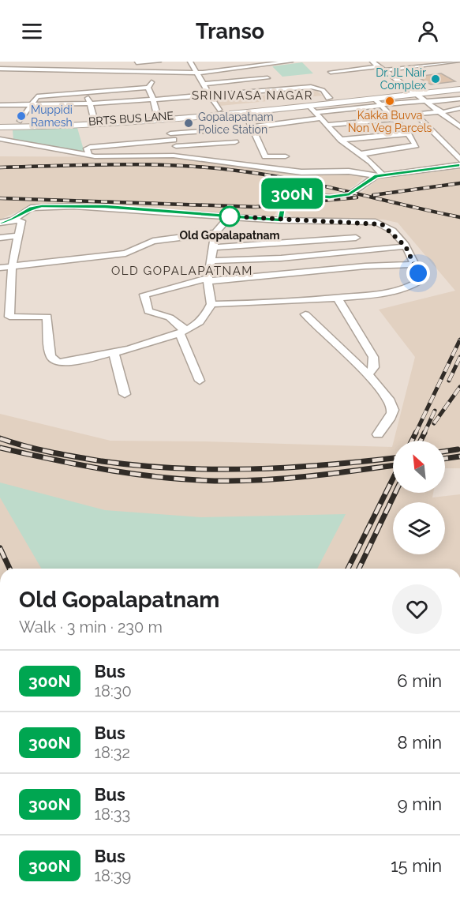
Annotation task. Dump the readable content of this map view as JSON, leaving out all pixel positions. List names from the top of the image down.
{
  "streets": {
    "main road": ["BRTS BUS LANE"]
  },
  "districts": ["SRINIVASA NAGAR", "OLD GOPALAPATNAM"],
  "places": [
    "Dr. JL Nair Complex",
    "Kakka Buvva Non Veg Parcels",
    "Muppidi Ramesh",
    "Gopalapatnam Police Station",
    "Old Gopalapatnam"
  ],
  "lines": ["bus line 300N"],
  "north": "top left",
  "page": {
    "header": "Transo",
    "on_map": "300N",
    "heading": ["Old Gopalapatnam", "Walk · 3 min · 230 m"],
    "list": [
      {
        "mark": "300N",
        "name": "Bus",
        "note": "18:30",
        "value": "6 min"
      },
      {
        "mark": "300N",
        "name": "Bus",
        "note": "18:32",
        "value": "8 min"
      },
      {
        "mark": "300N",
        "name": "Bus",
        "note": "18:33",
        "value": "9 min"
      },
      {
        "mark": "300N",
        "name": "Bus",
        "note": "18:39",
        "value": "15 min"
      }
    ]
  }
}
